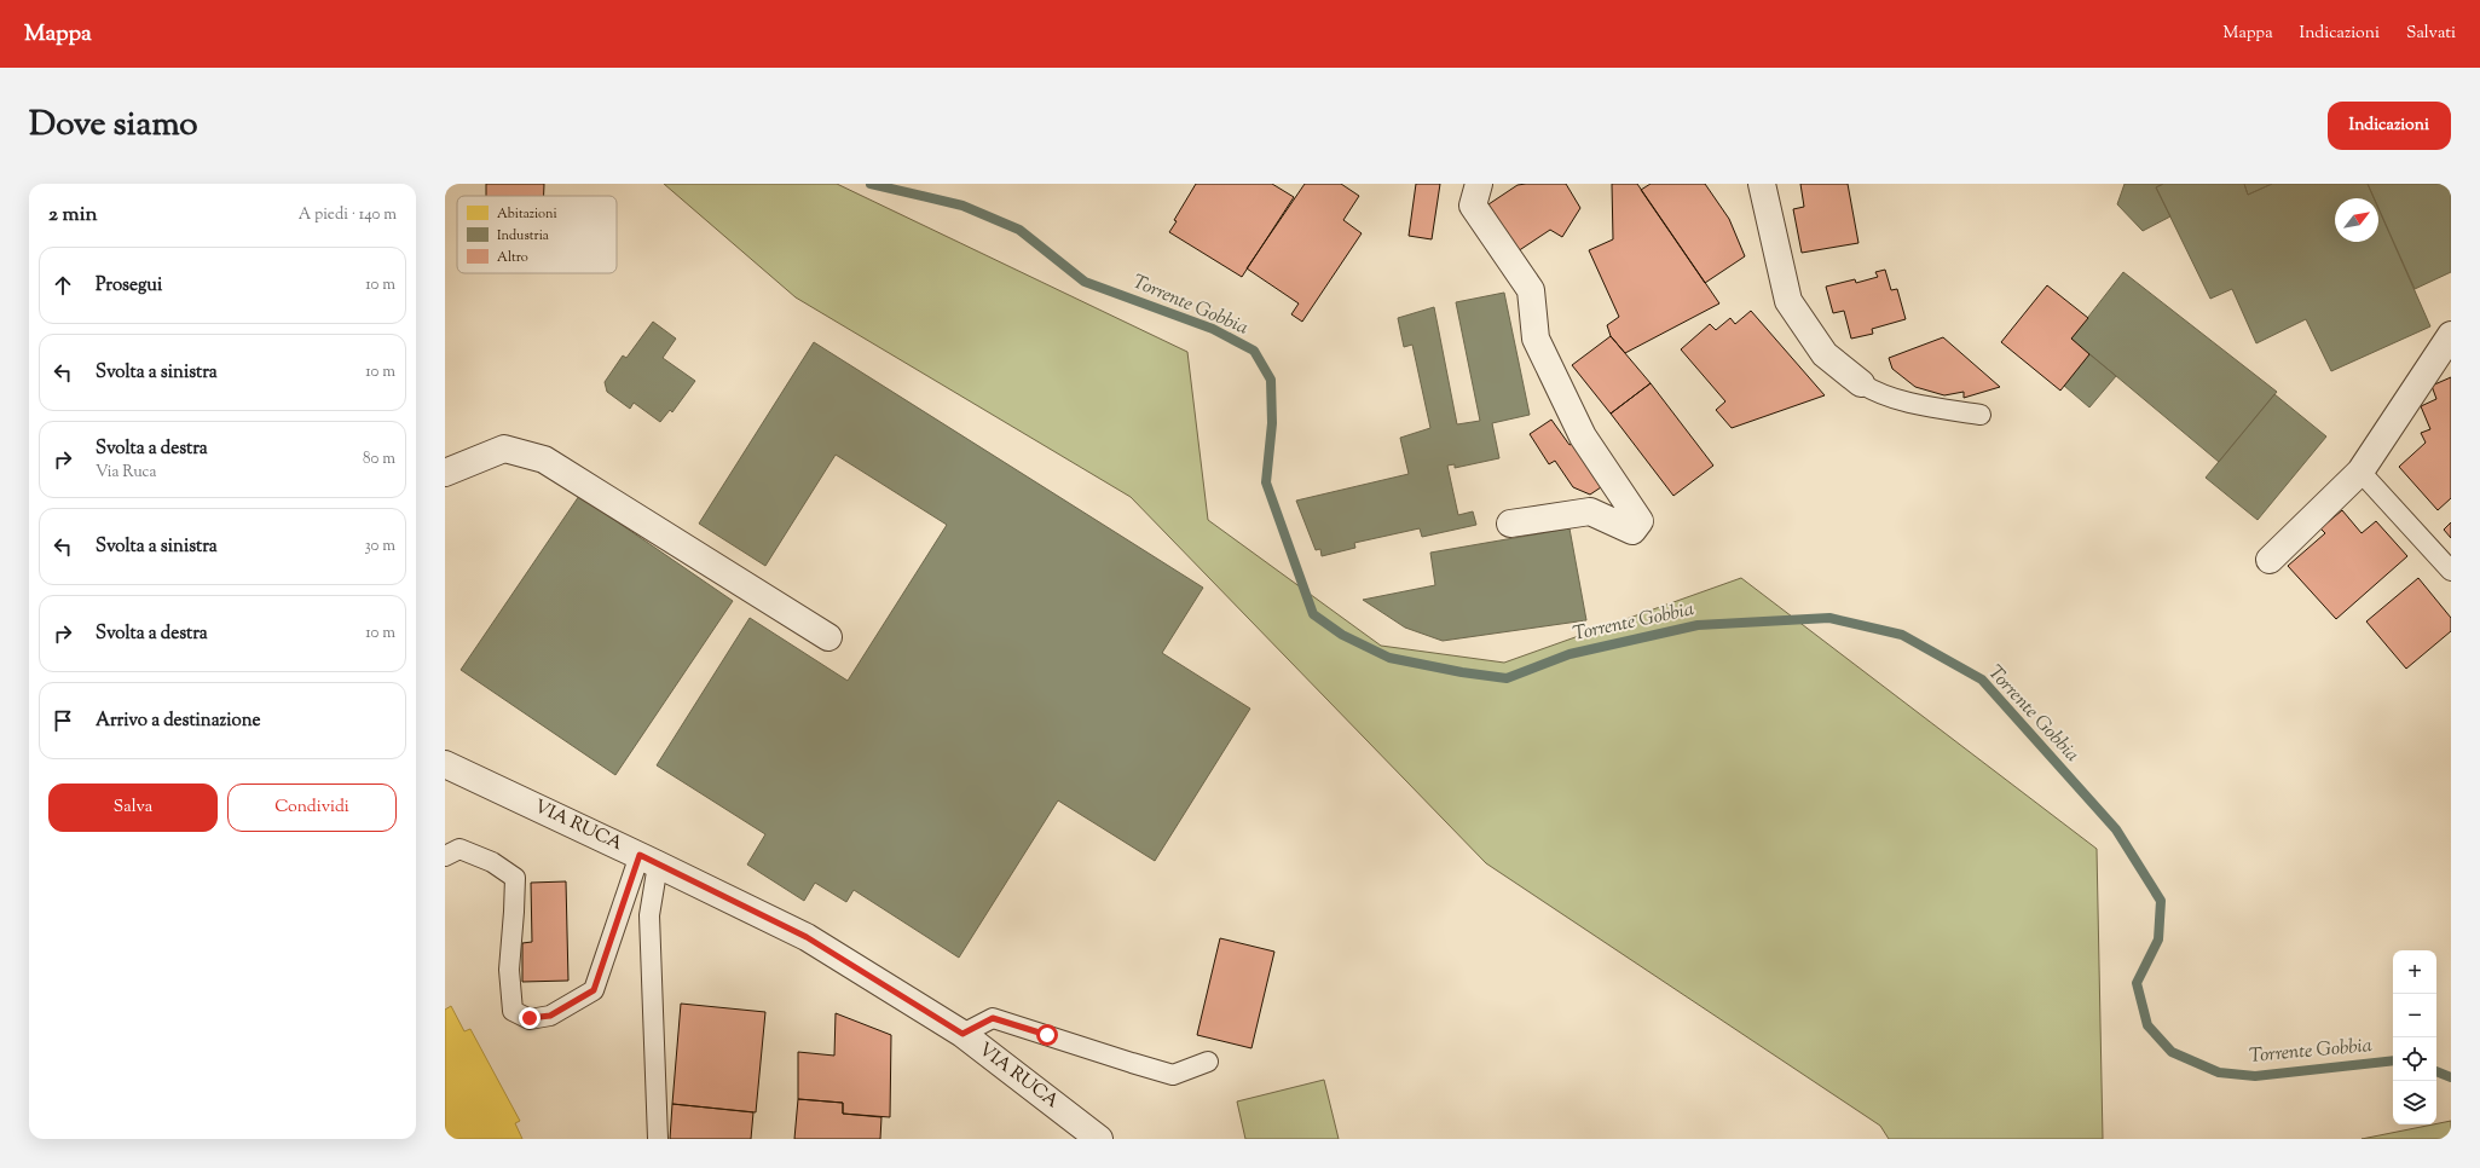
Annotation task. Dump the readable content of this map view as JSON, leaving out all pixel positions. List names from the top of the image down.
{
  "streets": {
    "street": ["VIA RUCA"]
  },
  "water": ["Torrente Gobbia"],
  "legend": ["Abitazioni", "Industria", "Altro"],
  "north": "top right",
  "page": {
    "header": "Mappa",
    "nav": ["Mappa", "Indicazioni", "Salvati"],
    "title": "Dove siamo",
    "buttons": [
      "Indicazioni",
      ["Salva", "Condividi"]
    ],
    "heading": ["2 min", "A piedi · 140 m"],
    "list": [
      ["Prosegui", "10 m"],
      ["Svolta a sinistra", "10 m"],
      ["Svolta a destra", "Via Ruca", "80 m"],
      ["Svolta a sinistra", "30 m"],
      ["Svolta a destra", "10 m"],
      "Arrivo a destinazione"
    ],
    "map_buttons": ["+", "−"]
  }
}
